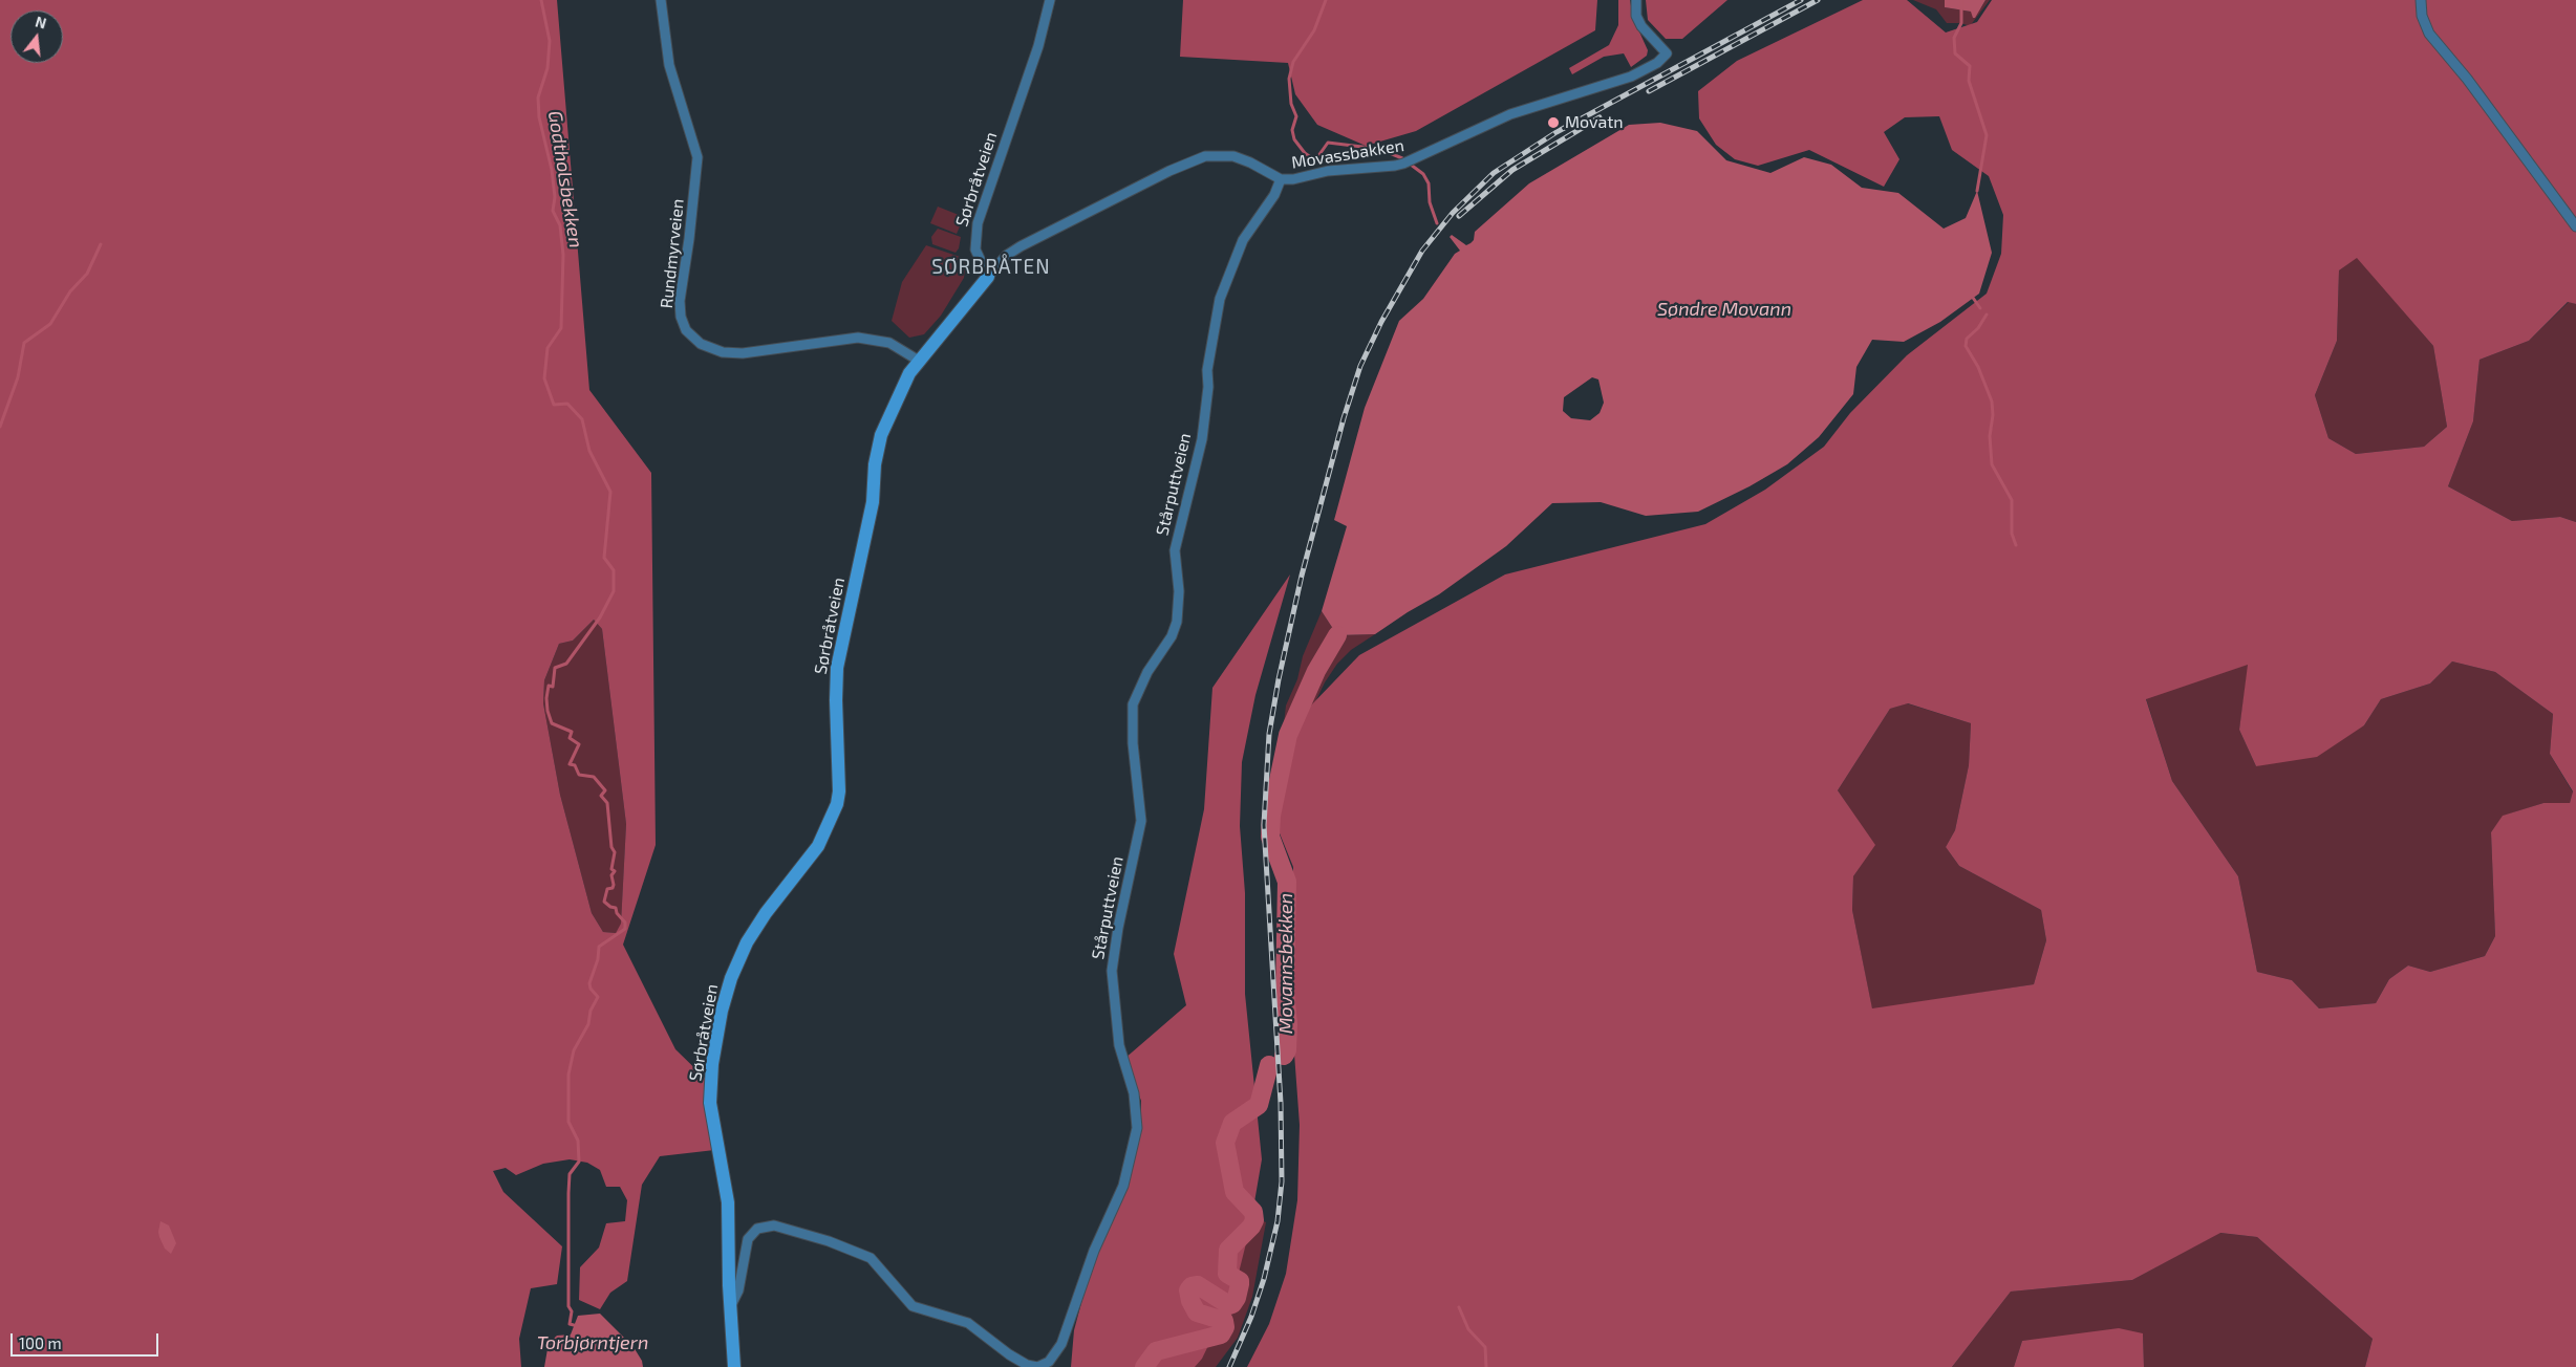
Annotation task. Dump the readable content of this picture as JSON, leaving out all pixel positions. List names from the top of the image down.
{
  "streets": {
    "street": [
      "Movassbakken",
      "Sørbråtveien",
      "Rundmyrveien",
      "Stårputtveien"
    ]
  },
  "crossings": [
    ["Movassbakken", "Sørbråtveien"],
    ["Movassbakken", "Stårputtveien"],
    ["Sørbråtveien", "Rundmyrveien"],
    ["Sørbråtveien", "Stårputtveien"]
  ],
  "districts": ["SØRBRÅTEN"],
  "water": [
    "Godtholsbekken",
    "Søndre Movann",
    "Movannsbekken",
    "Torbjørntjern"
  ],
  "places": ["Movatn"],
  "scale_bar": "100 m",
  "north": "top"
}
